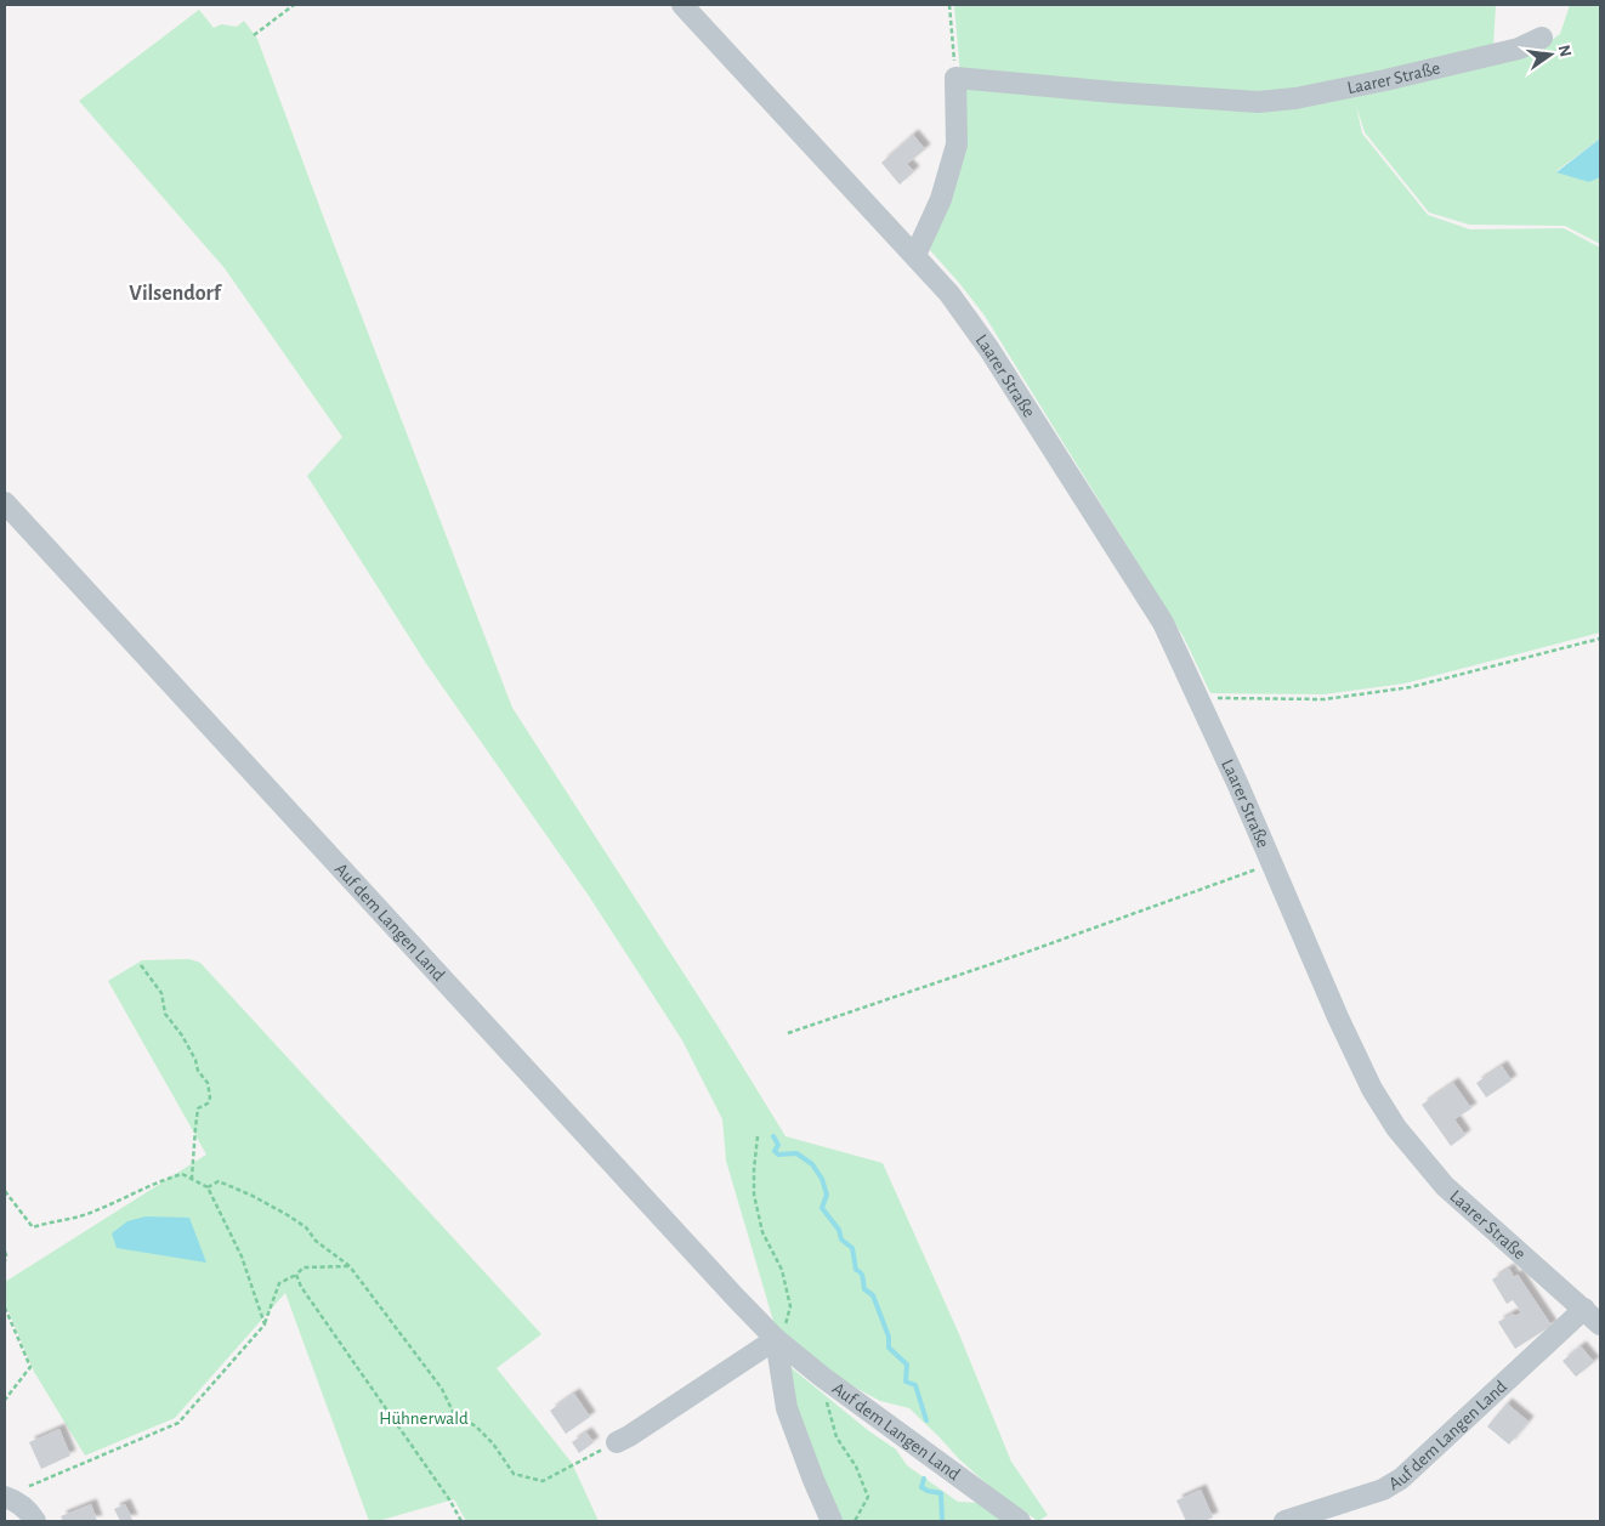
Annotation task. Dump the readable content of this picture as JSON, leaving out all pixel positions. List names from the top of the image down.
{
  "streets": {
    "street": ["Laarer Straße", "Auf dem Langen Land"]
  },
  "crossings": [
    ["Laarer Straße", "Auf dem Langen Land"]
  ],
  "districts": ["Vilsendorf"],
  "parks": ["Hühnerwald"],
  "north": "right"
}
